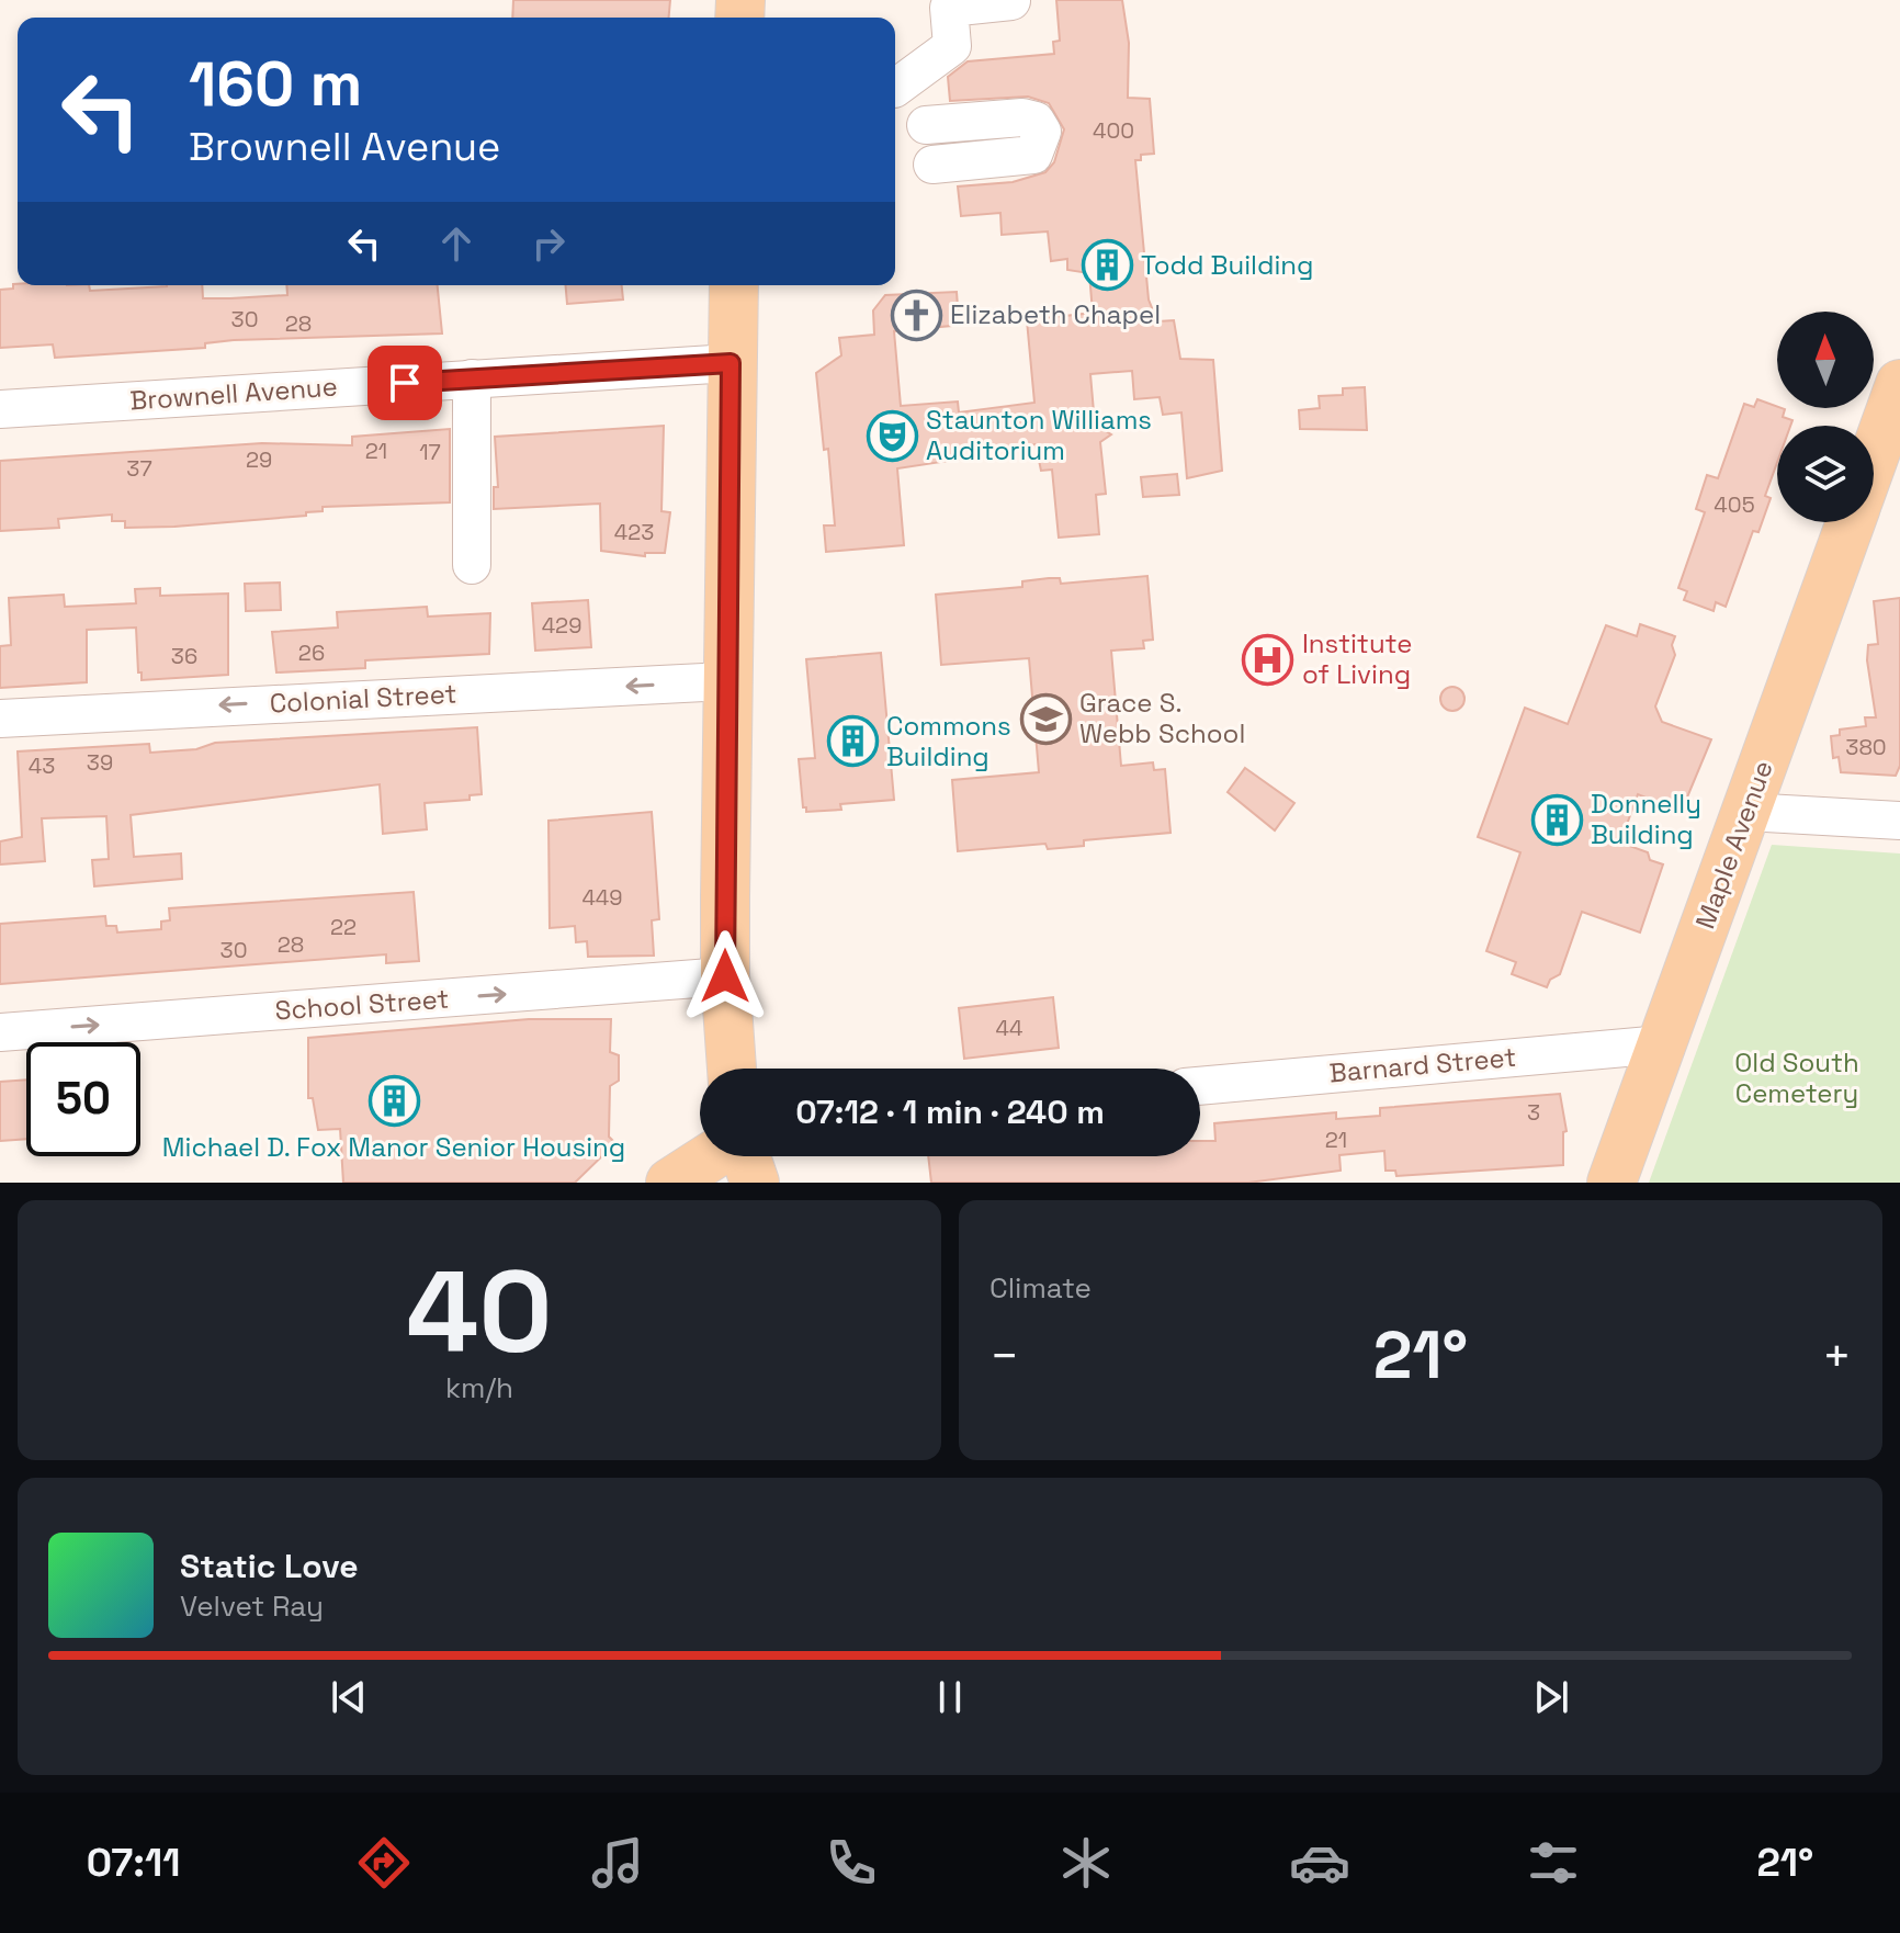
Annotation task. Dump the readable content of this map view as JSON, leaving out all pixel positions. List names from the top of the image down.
{
  "streets": {
    "main road": ["Maple Avenue"],
    "street": [
      "Brownell Avenue",
      "Colonial Street",
      "School Street",
      "Barnard Street"
    ]
  },
  "crossings": [
    ["Maple Avenue", "Barnard Street"]
  ],
  "one_way": ["Colonial Street", "School Street"],
  "parks": ["Old South Cemetery"],
  "places": {
    "building": [
      "Todd Building",
      "Commons Building",
      "Donnelly Building",
      "Michael D. Fox Manor Senior Housing"
    ],
    "church": ["Elizabeth Chapel"],
    "theatre": ["Staunton Williams Auditorium"],
    "hospital": ["Institute of Living"],
    "school or university": ["Grace S. Webb School"]
  },
  "house_numbers": [
    "400",
    "30",
    "28",
    "21",
    "17",
    "29",
    "37",
    "405",
    "423",
    "429",
    "26",
    "36",
    "380",
    "39",
    "43",
    "449",
    "22",
    "28",
    "30",
    "44",
    "3",
    "21"
  ],
  "north": "top",
  "page": {
    "turn": ["160 m", "Brownell Avenue"],
    "limit": "50",
    "trip": "07:12 · 1 min · 240 m",
    "tile": [
      ["40", "km/h"],
      "Climate"
    ],
    "heat": ["−", "21°", "+"],
    "song": ["Static Love", "Velvet Ray"],
    "tabs": ["07:11", "21°"]
  }
}
